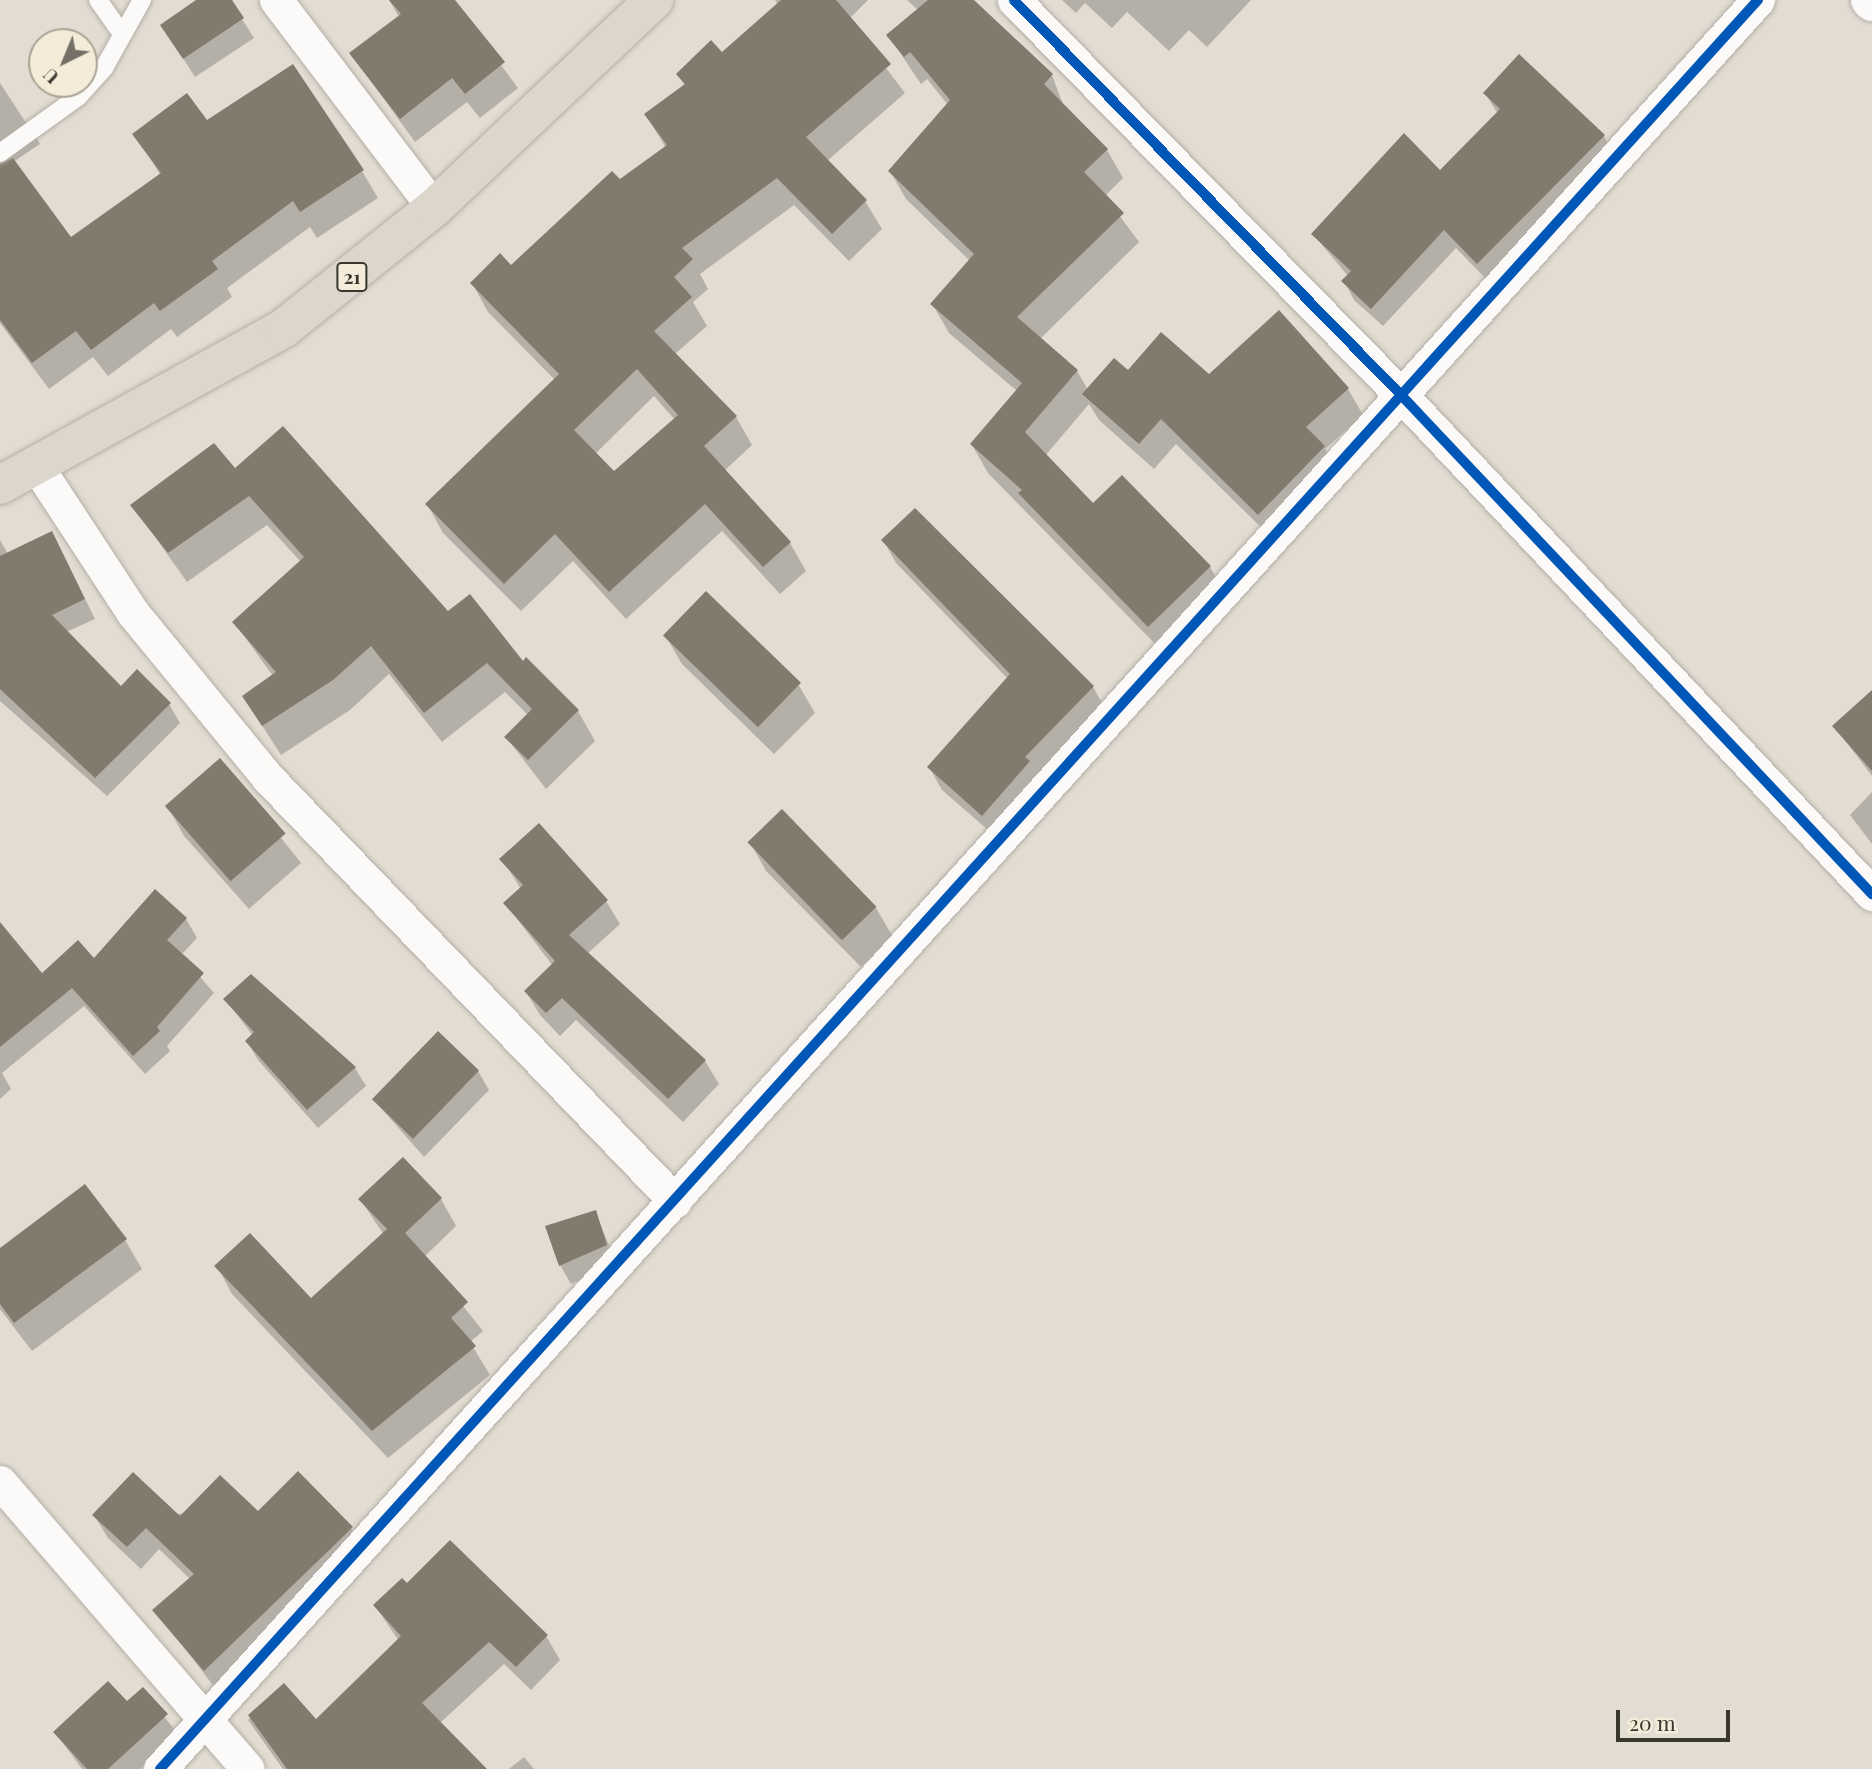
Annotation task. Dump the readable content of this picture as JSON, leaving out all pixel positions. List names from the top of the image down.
{
  "streets": {
    "highway": ["21"]
  },
  "scale_bar": "20 m",
  "north": "bottom left"
}
